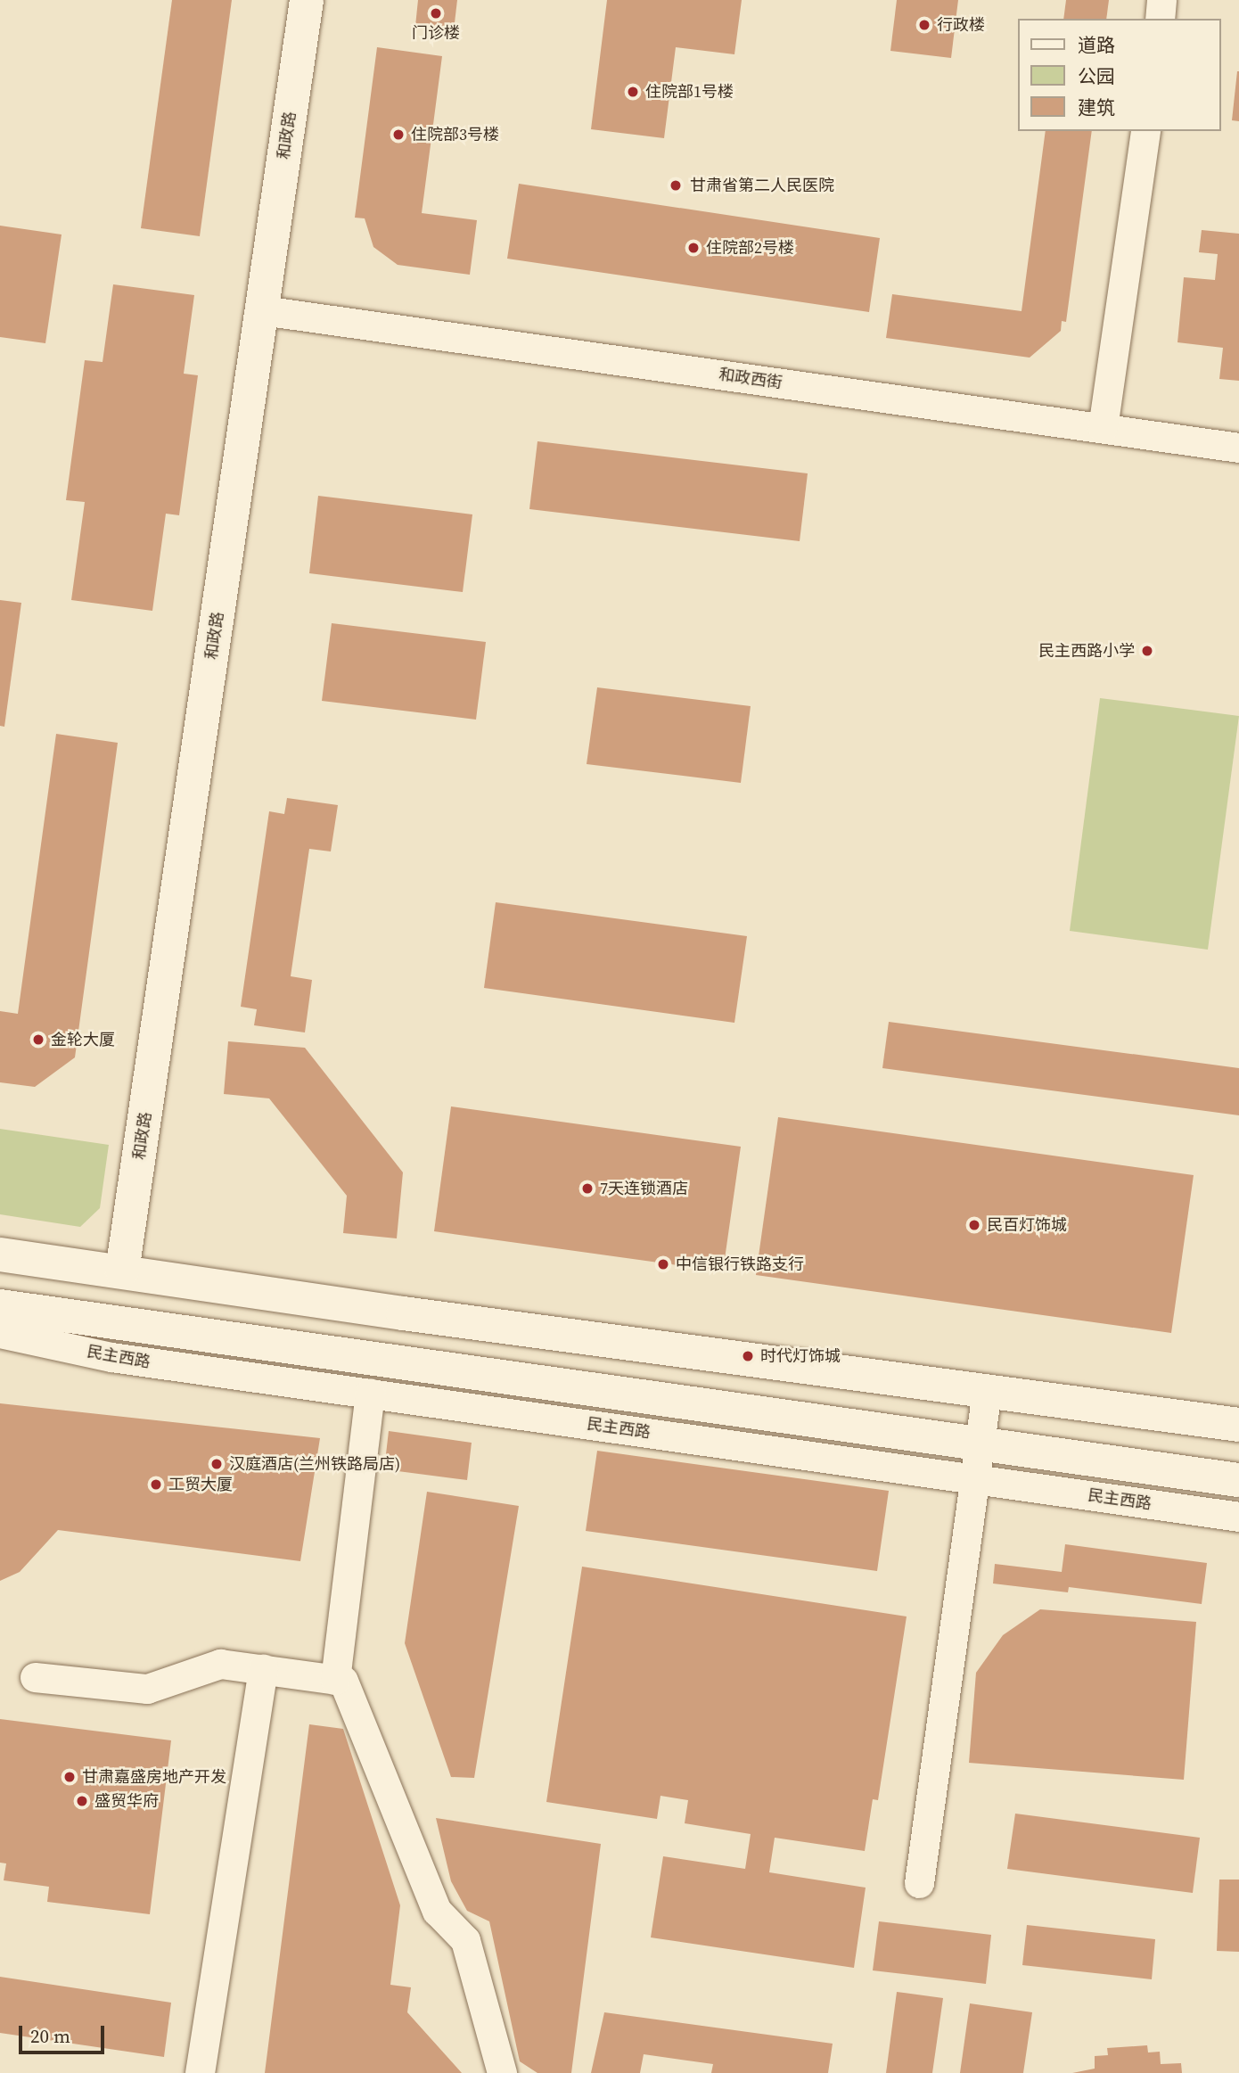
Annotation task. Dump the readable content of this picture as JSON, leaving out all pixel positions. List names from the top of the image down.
{
  "streets": {
    "main road": ["和政路"],
    "street": ["和政西街", "民主西路"]
  },
  "crossings": [
    ["和政路", "和政西街"]
  ],
  "places": [
    "门诊楼",
    "行政楼",
    "住院部1号楼",
    "住院部3号楼",
    "甘肃省第二人民医院",
    "住院部2号楼",
    "民主西路小学",
    "金轮大厦",
    "7天连锁酒店",
    "民百灯饰城",
    "中信银行铁路支行",
    "时代灯饰城",
    "汉庭酒店(兰州铁路局店)",
    "工贸大厦",
    "甘肃嘉盛房地产开发",
    "盛贸华府"
  ],
  "legend": ["道路", "公园", "建筑"],
  "scale_bar": "20 m"
}
